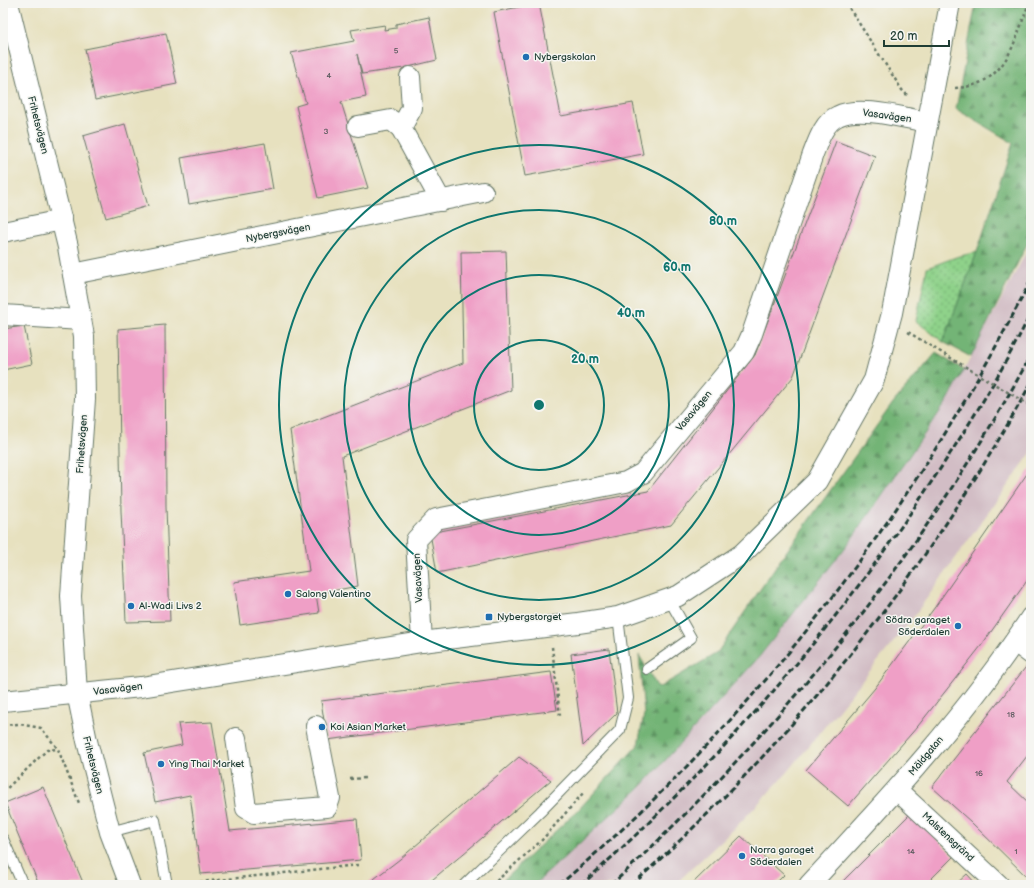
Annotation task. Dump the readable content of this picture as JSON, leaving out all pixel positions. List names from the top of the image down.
{
  "streets": {
    "street": [
      "Vasavägen",
      "Frihetsvägen",
      "Nybergsvägen",
      "Mäldgatan",
      "Malstensgränd"
    ]
  },
  "crossings": [
    ["Vasavägen", "Frihetsvägen"],
    ["Frihetsvägen", "Nybergsvägen"],
    ["Mäldgatan", "Malstensgränd"]
  ],
  "places": {
    "other": [
      "Nybergskolan",
      "Salong Valentino",
      "Al-Wadi Livs 2",
      "Södra garaget Söderdalen",
      "Koi Asian Market",
      "Ying Thai Market",
      "Norra garaget Söderdalen"
    ],
    "transit": ["Nybergstorget"]
  },
  "house_numbers": [
    "5",
    "4",
    "3",
    "18",
    "16",
    "14",
    "1"
  ],
  "scale_bar": "20 m",
  "rings": [
    "80 m",
    "60 m",
    "40 m",
    "20 m"
  ]
}
